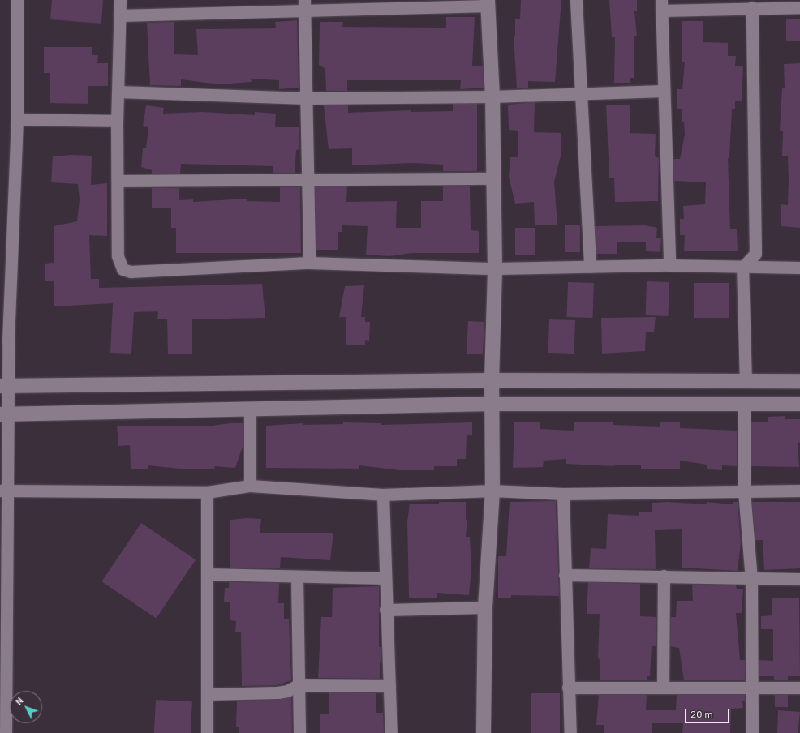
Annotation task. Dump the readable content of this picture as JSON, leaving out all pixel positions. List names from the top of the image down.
{
  "scale_bar": "20 m",
  "north": "top left"
}
